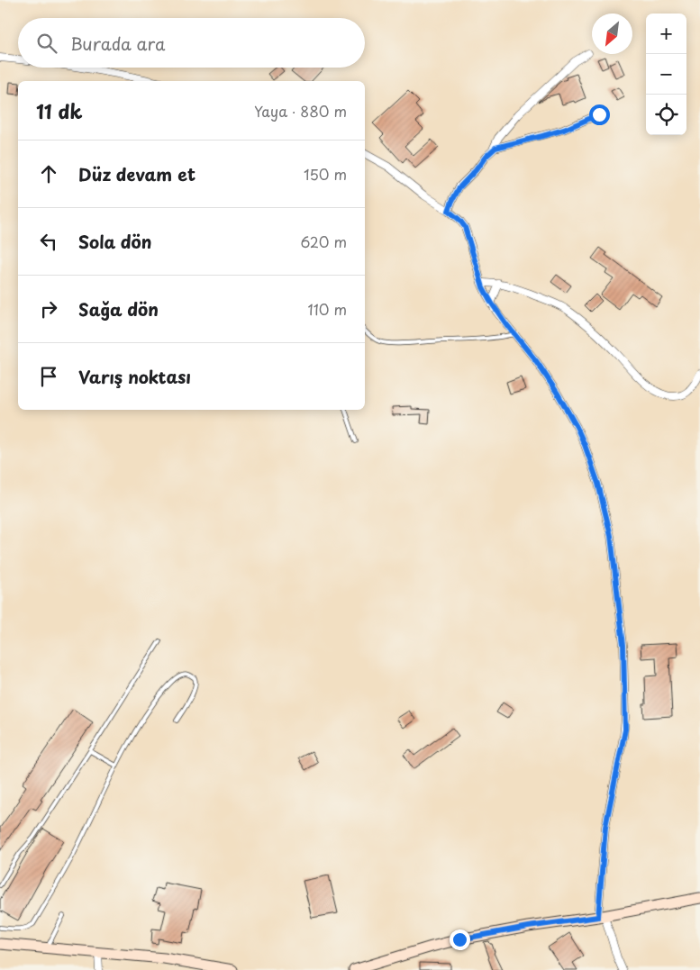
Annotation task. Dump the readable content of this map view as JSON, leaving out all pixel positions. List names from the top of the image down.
{
  "north": "bottom left",
  "page": {
    "map_buttons": ["+", "−"],
    "search": "Burada ara",
    "heading": ["11 dk", "Yaya · 880 m"],
    "list": [
      ["Düz devam et", "150 m"],
      ["Sola dön", "620 m"],
      ["Sağa dön", "110 m"],
      "Varış noktası"
    ]
  }
}
